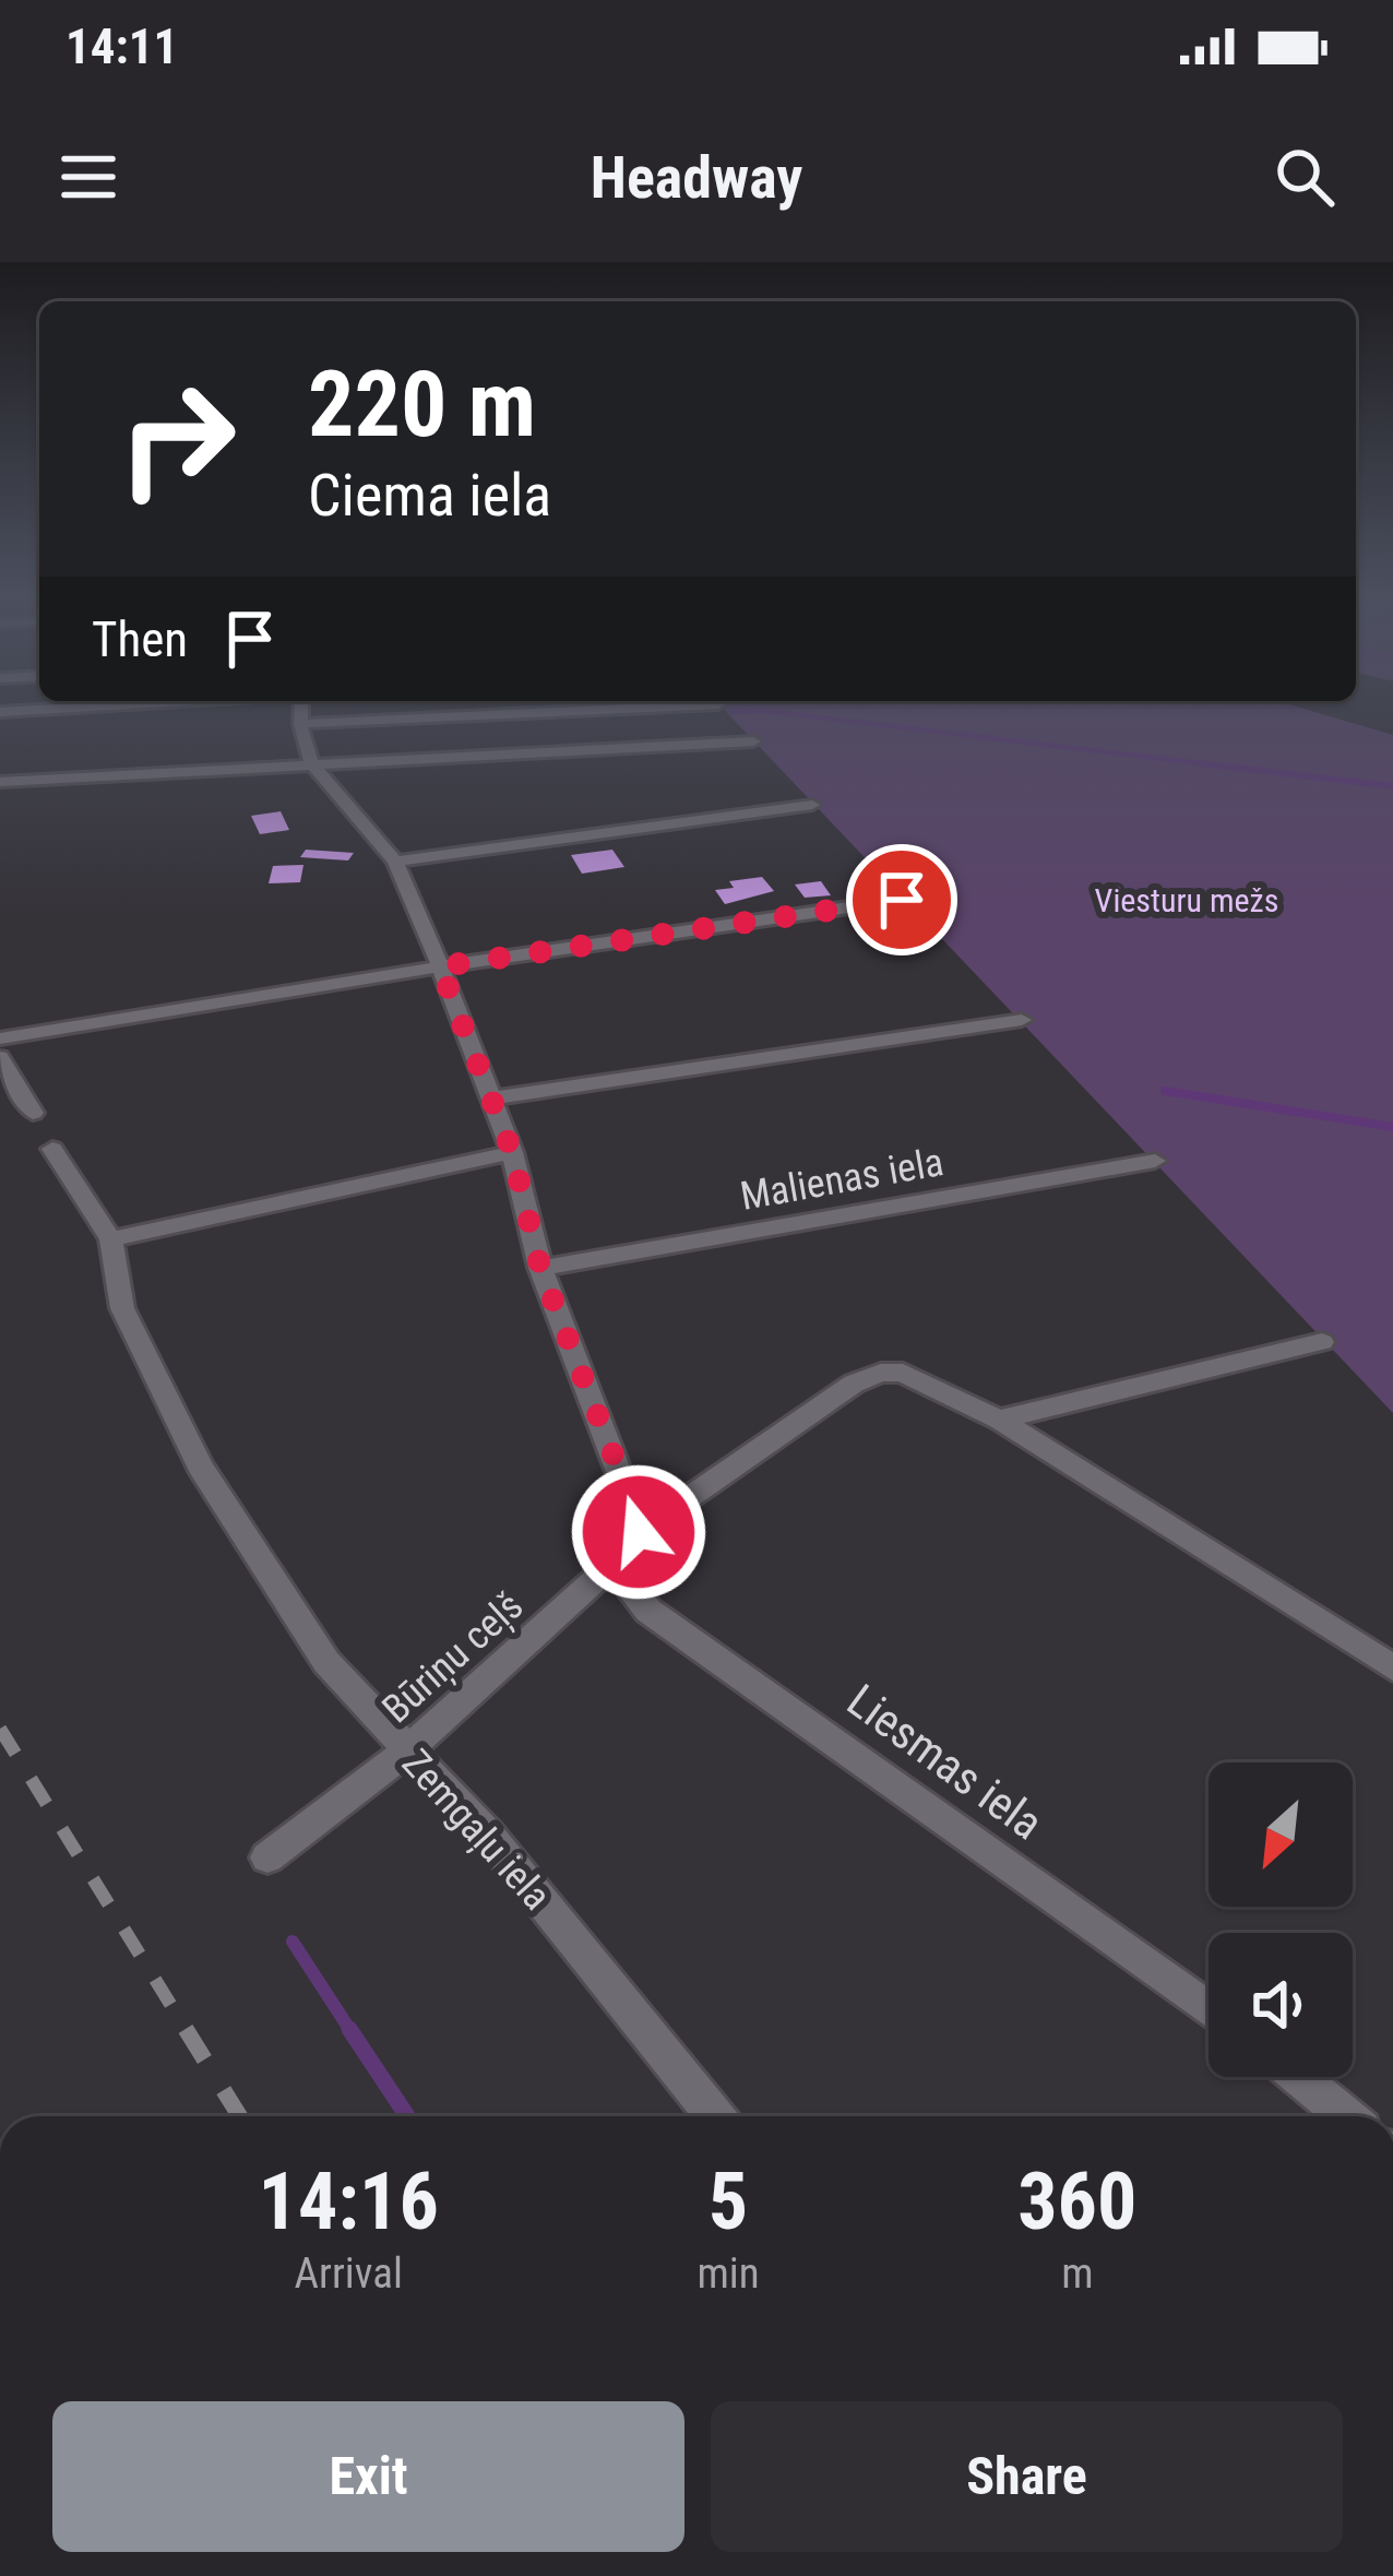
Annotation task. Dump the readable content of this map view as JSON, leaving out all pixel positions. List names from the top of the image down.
{
  "streets": {
    "street": [
      "Malienas iela",
      "Būriņu ceļš",
      "Liesmas iela",
      "Zemgaļu iela"
    ]
  },
  "crossings": [
    ["Būriņu ceļš", "Liesmas iela"],
    ["Būriņu ceļš", "Zemgaļu iela"]
  ],
  "parks": ["Viesturu mežs"],
  "north": "bottom left",
  "page": {
    "status": "14:11",
    "header": "Headway",
    "turn": ["220 m", "Ciema iela"],
    "then": "Then",
    "eta": [
      "14:16",
      "Arrival",
      "5",
      "min",
      "360",
      "m"
    ],
    "buttons": ["Exit", "Share"]
  }
}
